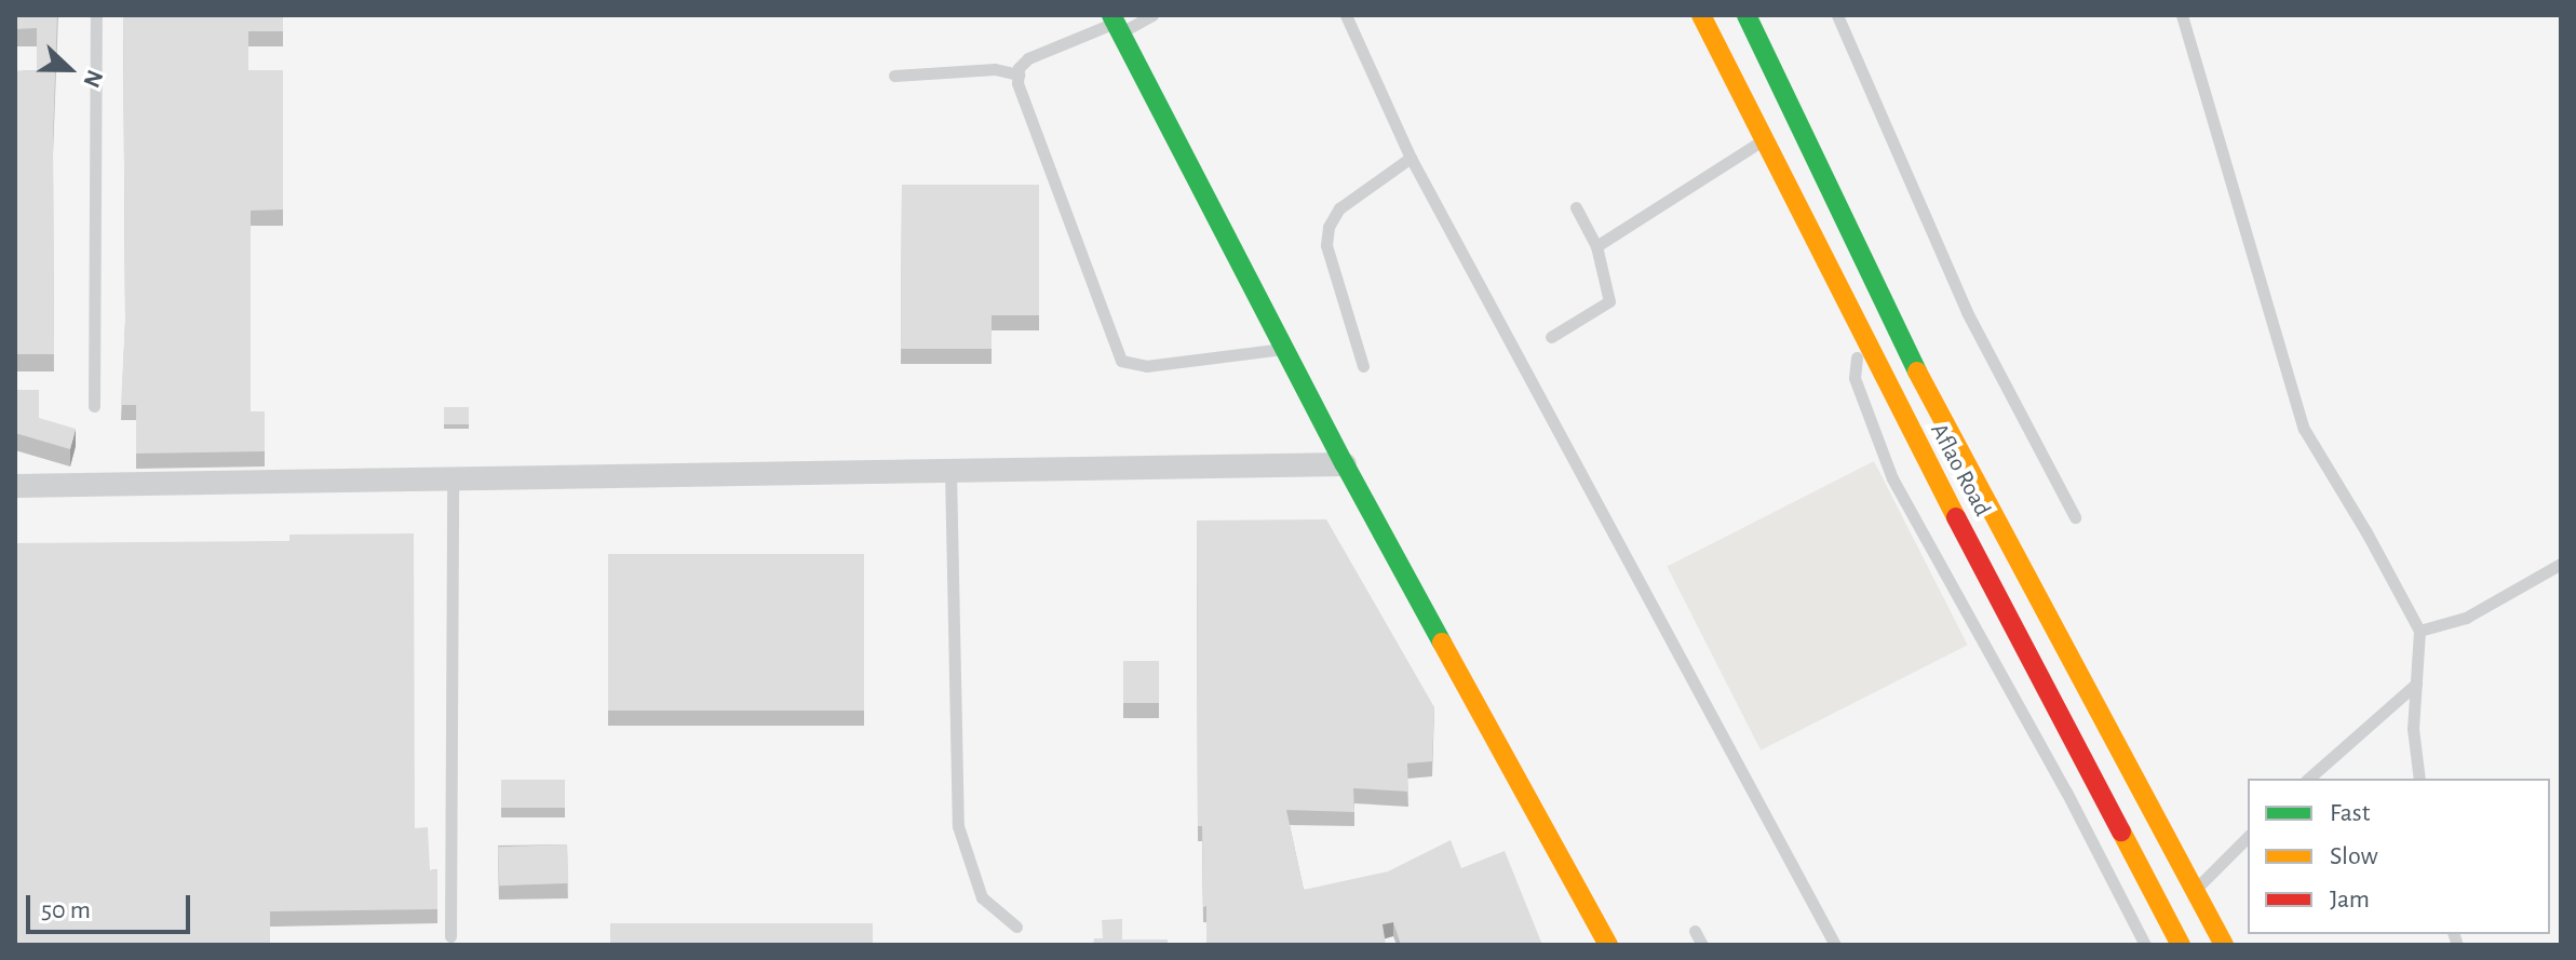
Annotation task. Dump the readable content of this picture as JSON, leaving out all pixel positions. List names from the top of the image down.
{
  "streets": {
    "main road": ["Aflao Road"]
  },
  "legend": ["Fast", "Slow", "Jam"],
  "scale_bar": "50 m",
  "north": "right"
}
